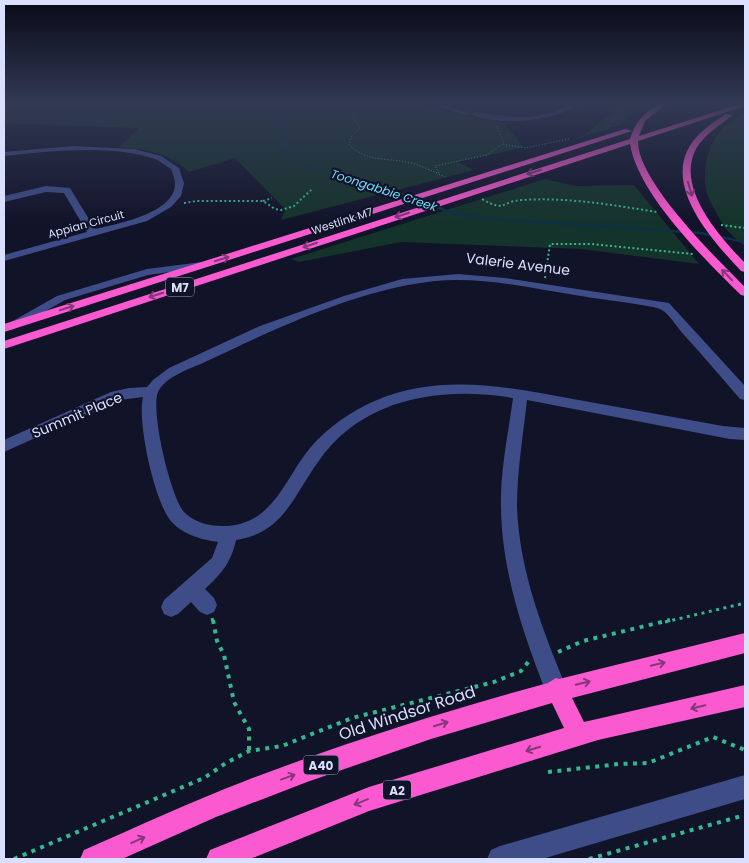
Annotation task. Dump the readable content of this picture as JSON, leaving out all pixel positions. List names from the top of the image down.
{
  "streets": {
    "highway": [
      "Westlink M7",
      "M7",
      "Old Windsor Road",
      "A40",
      "A2"
    ],
    "street": ["Appian Circuit", "Valerie Avenue", "Summit Place"]
  },
  "crossings": [
    ["Valerie Avenue", "Summit Place"]
  ],
  "water": ["Toongabbie Creek"]
}
